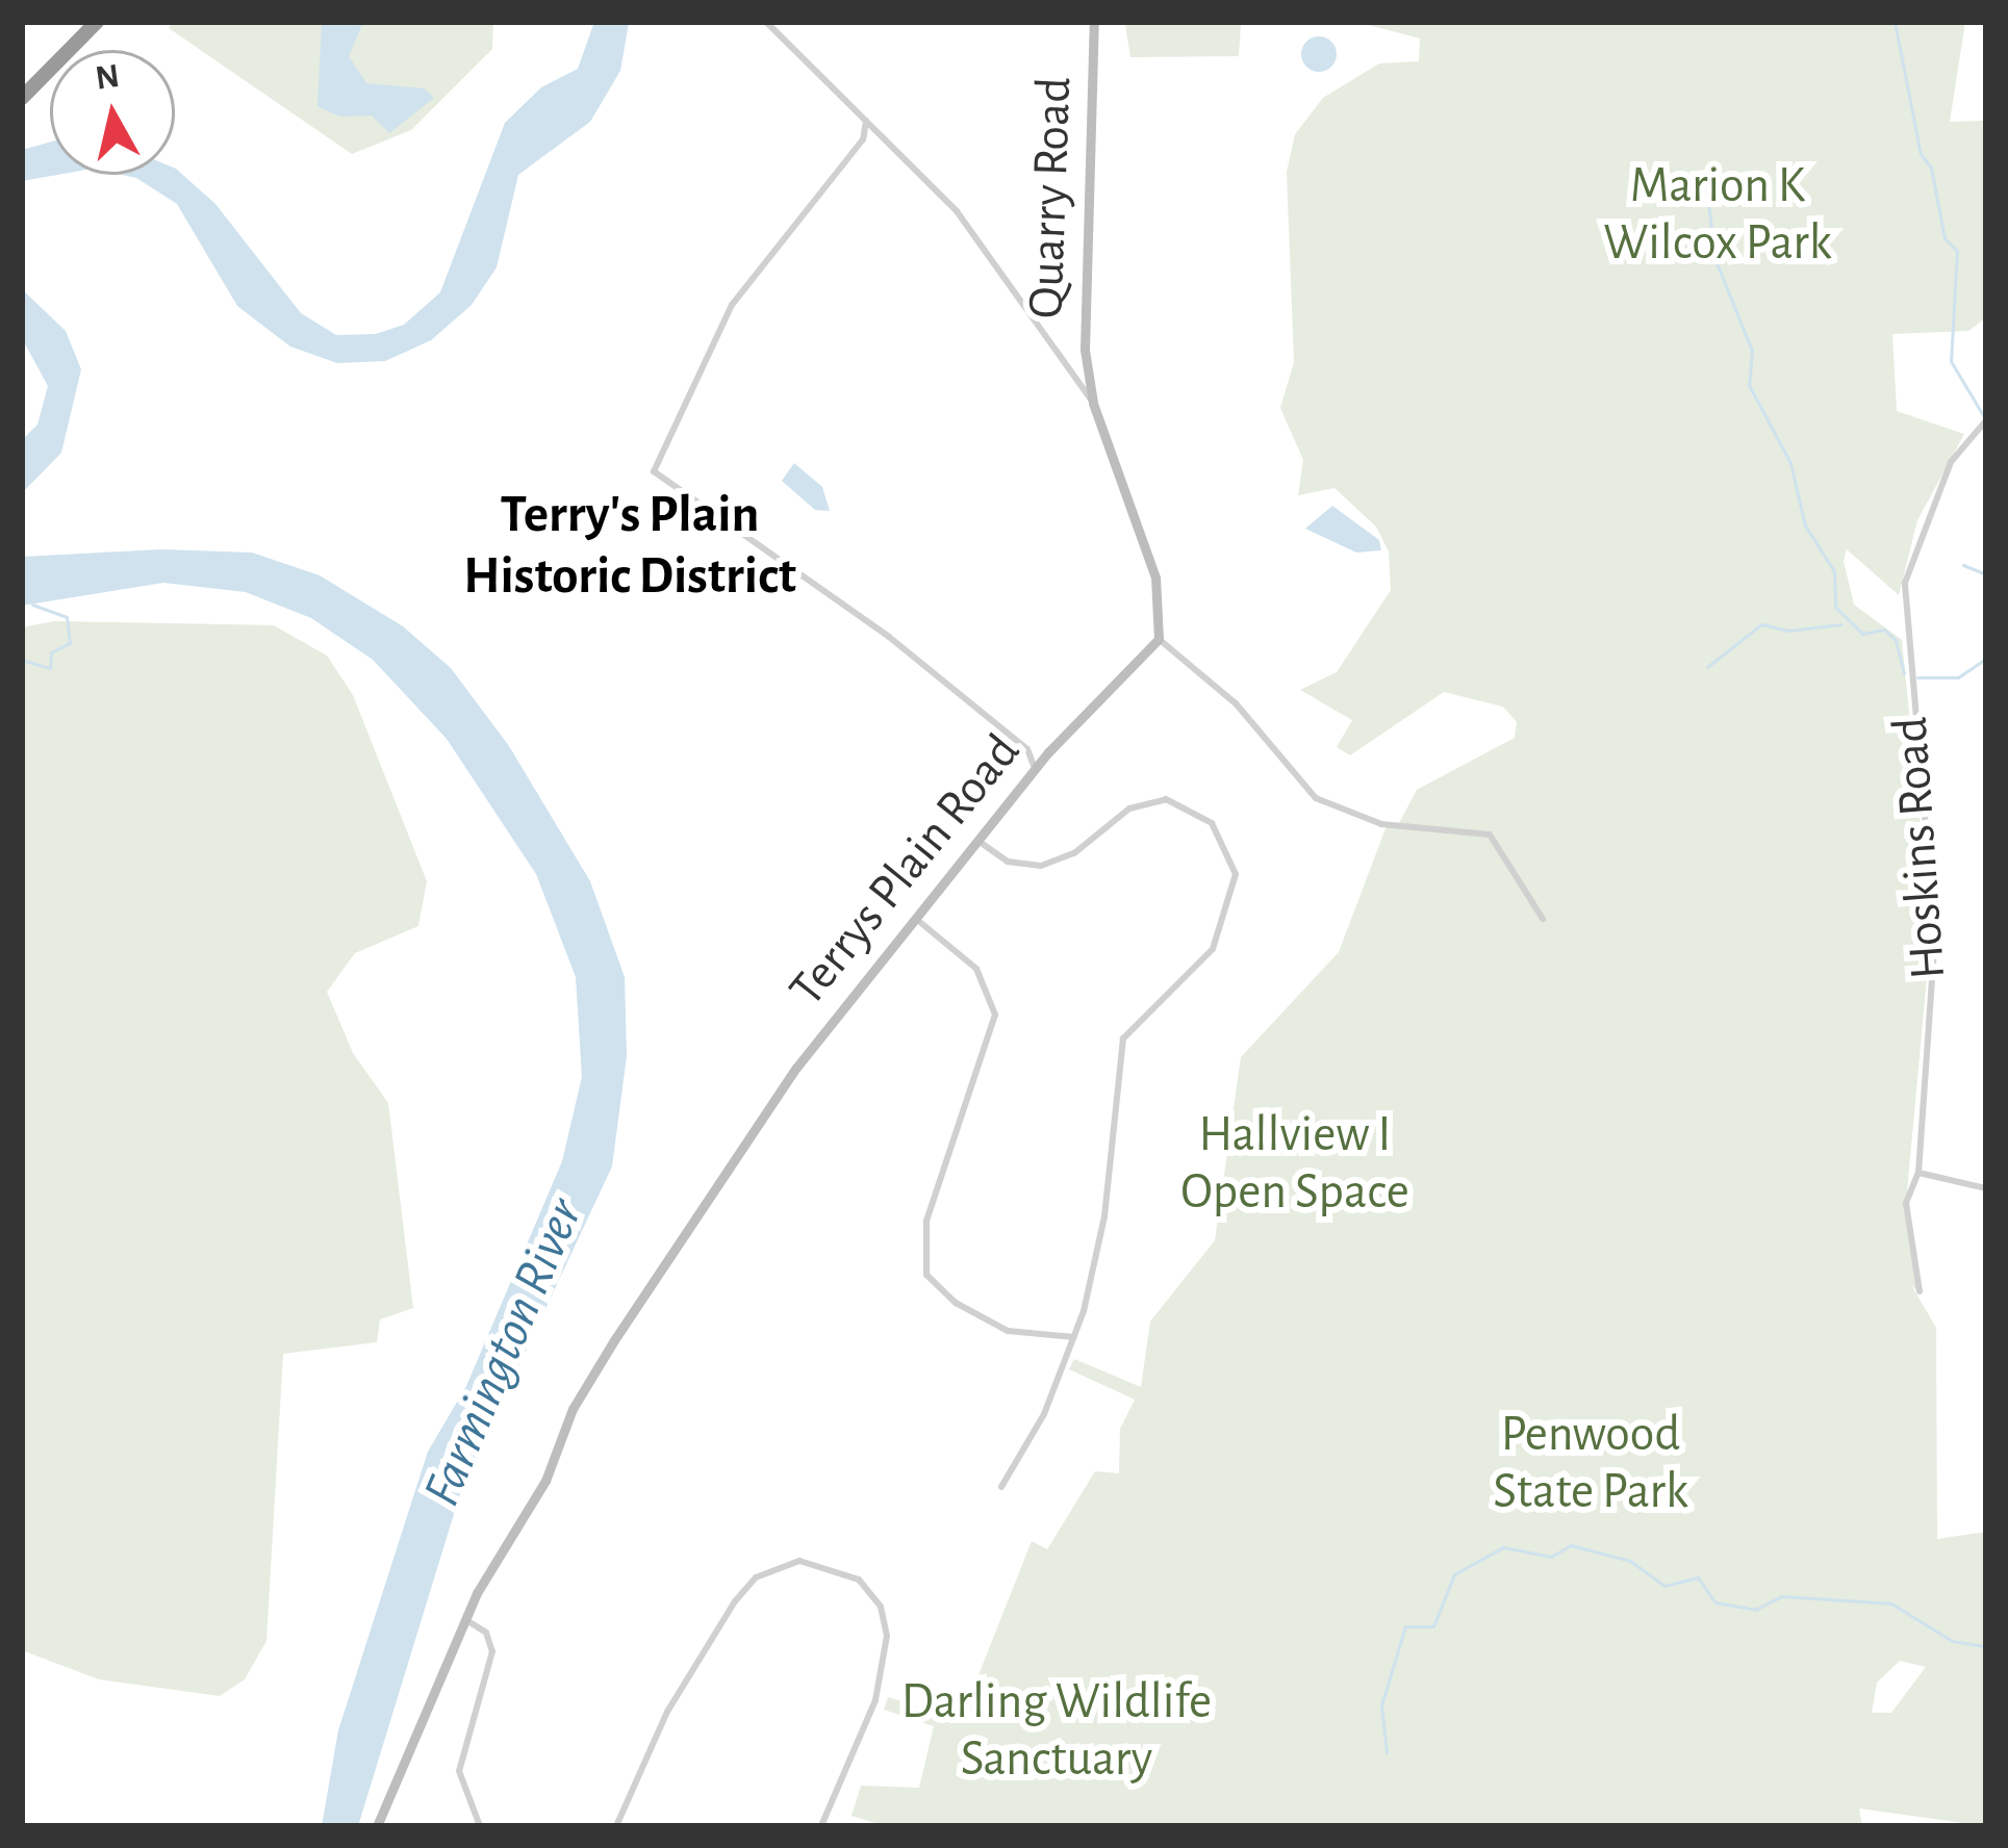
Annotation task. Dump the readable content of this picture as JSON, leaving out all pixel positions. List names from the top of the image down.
{
  "streets": {
    "street": ["Quarry Road", "Hoskins Road", "Terrys Plain Road"]
  },
  "districts": ["Terry's Plain Historic District"],
  "water": ["Farmington River"],
  "parks": [
    "Marion K Wilcox Park",
    "Hallview I Open Space",
    "Penwood State Park",
    "Darling Wildlife Sanctuary"
  ],
  "north": "top"
}
